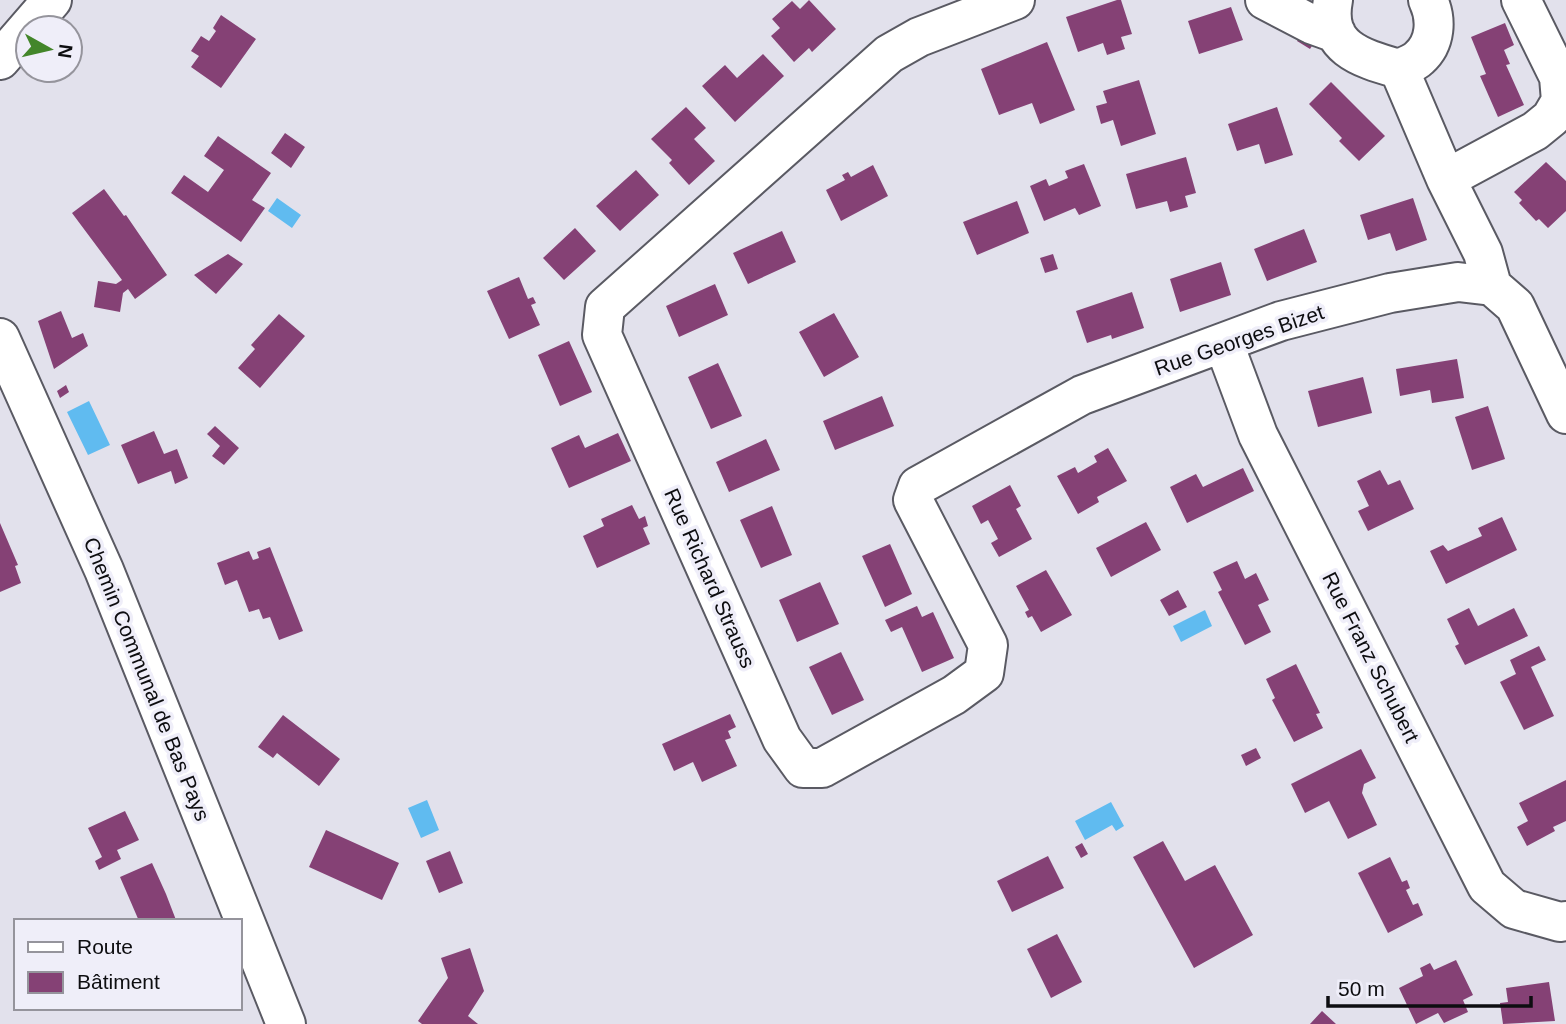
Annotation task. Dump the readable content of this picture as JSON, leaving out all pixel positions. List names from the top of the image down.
{
  "streets": {
    "street": [
      "Rue Georges Bizet",
      "Rue Richard Strauss",
      "Rue Franz Schubert",
      "Chemin Communal de Bas Pays"
    ]
  },
  "crossings": [
    ["Rue Georges Bizet", "Rue Richard Strauss"],
    ["Rue Georges Bizet", "Rue Franz Schubert"]
  ],
  "legend": ["Route", "Bâtiment"],
  "scale_bar": "50 m",
  "north": "right"
}
